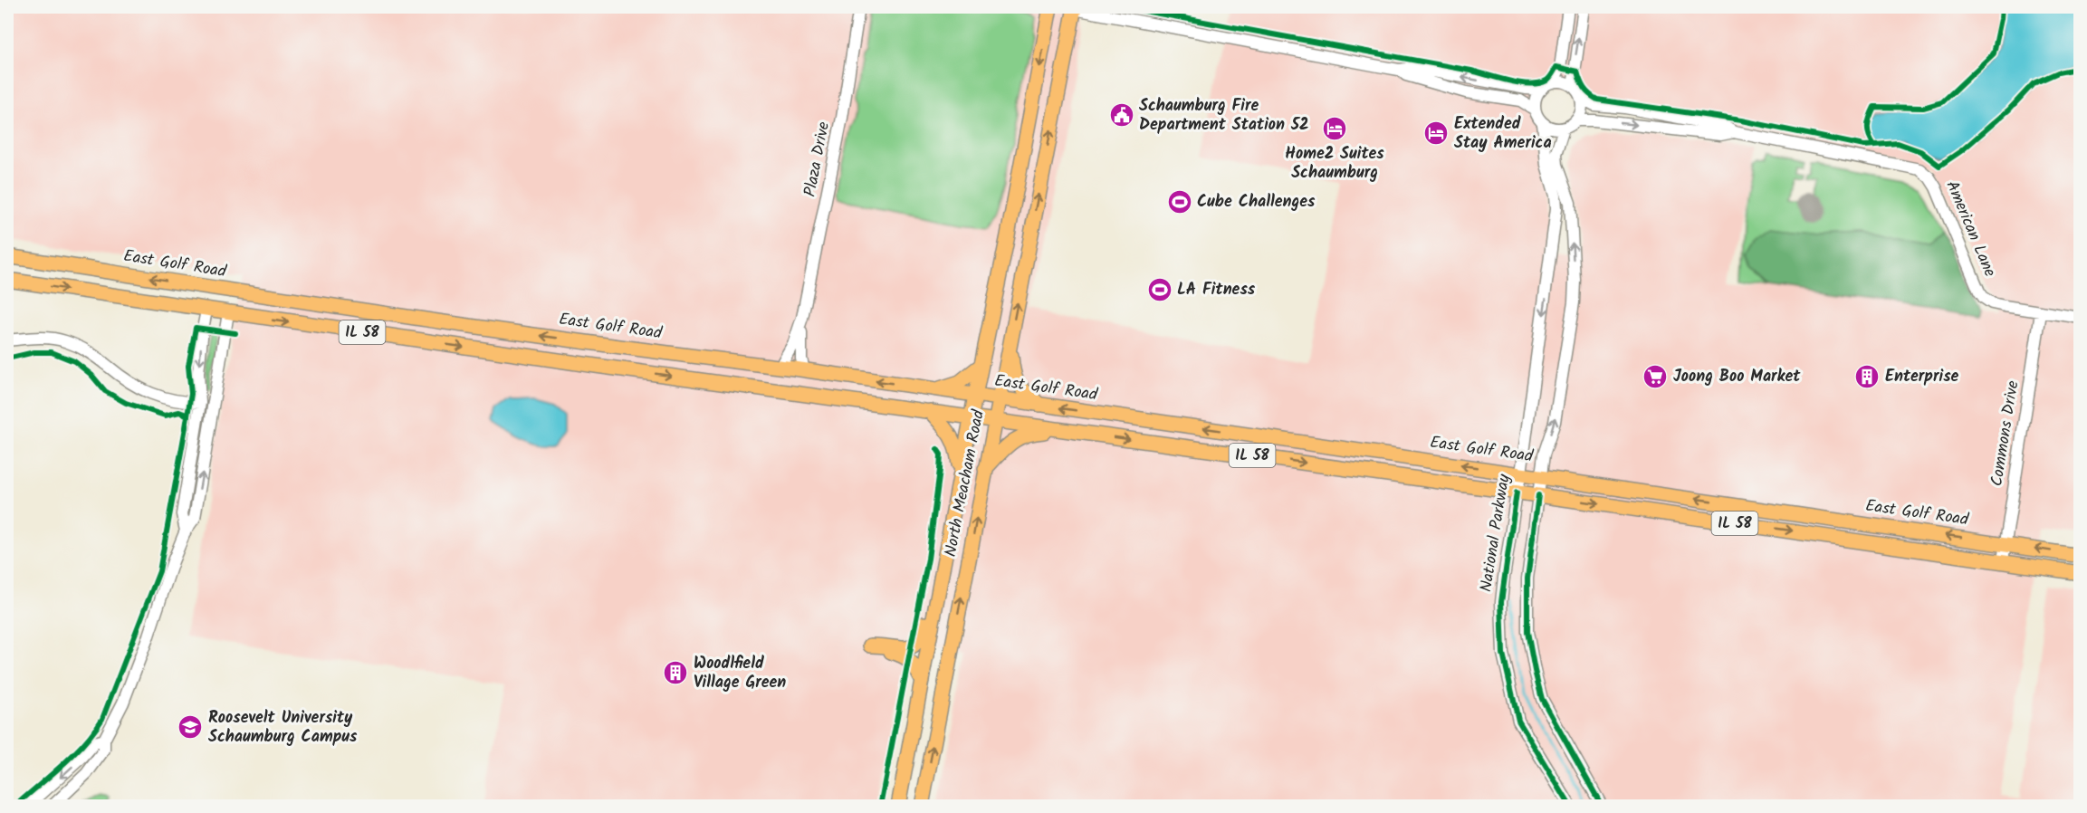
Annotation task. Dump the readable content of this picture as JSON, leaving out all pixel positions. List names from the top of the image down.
{
  "streets": {
    "main road": ["East Golf Road", "IL 58", "North Meacham Road"],
    "street": [
      "Plaza Drive",
      "American Lane",
      "Commons Drive",
      "National Parkway"
    ]
  },
  "crossings": [
    ["Plaza Drive", "East Golf Road"],
    ["American Lane", "Commons Drive"],
    ["American Lane", "National Parkway"],
    ["East Golf Road", "Commons Drive"],
    ["East Golf Road", "North Meacham Road"],
    ["East Golf Road", "National Parkway"],
    ["IL 58", "Commons Drive"],
    ["IL 58", "North Meacham Road"],
    ["IL 58", "National Parkway"]
  ],
  "places": {
    "public building": ["Schaumburg Fire Department Station 52"],
    "hotel": ["Home2 Suites Schaumburg", "Extended Stay America"],
    "sports": ["Cube Challenges", "LA Fitness"],
    "supermarket": ["Joong Boo Market"],
    "building": ["Enterprise", "Woodlfield Village Green"],
    "school or university": ["Roosevelt University Schaumburg Campus"]
  }
}
